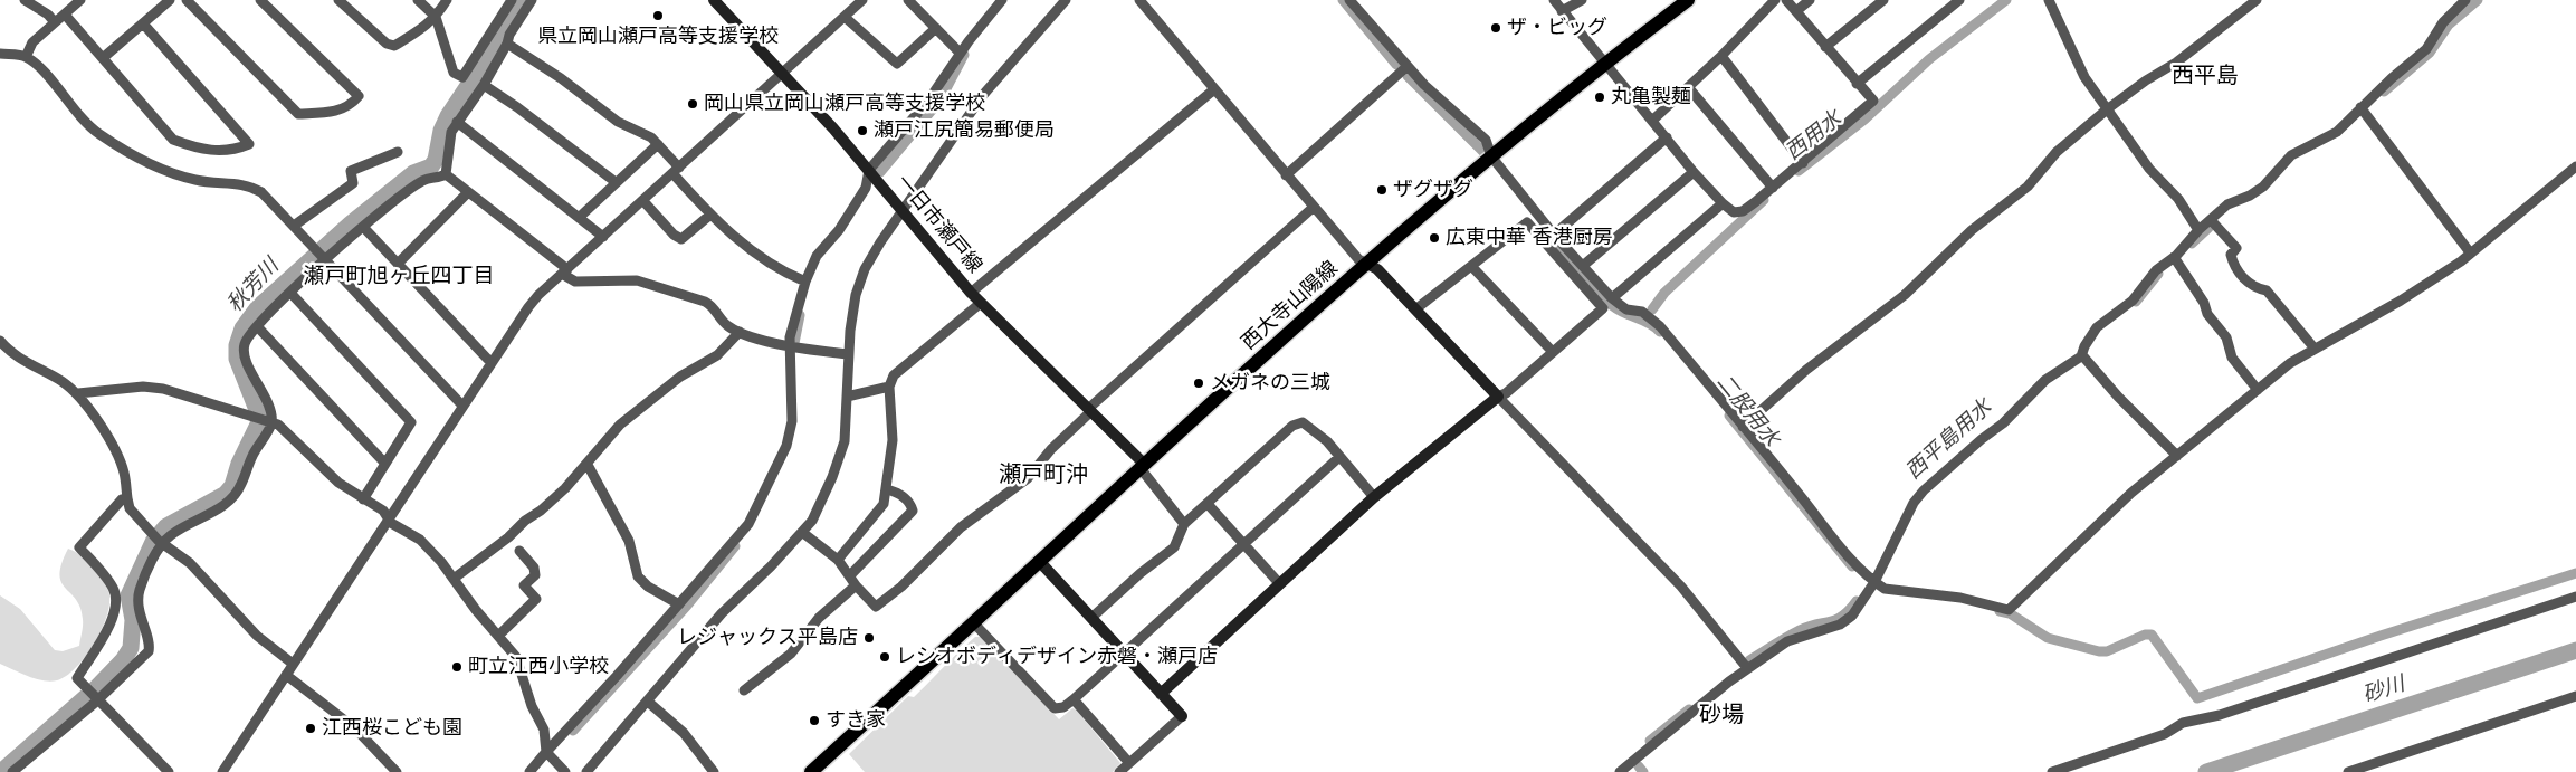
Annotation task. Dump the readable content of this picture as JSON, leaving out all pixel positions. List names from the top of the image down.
{
  "streets": {
    "main road": ["西大寺山陽線"],
    "street": ["一日市瀬戸線"]
  },
  "crossings": [
    ["一日市瀬戸線", "西大寺山陽線"]
  ],
  "districts": [
    "西平島",
    "瀬戸町旭ヶ丘四丁目",
    "瀬戸町沖",
    "砂場"
  ],
  "water": [
    "西用水",
    "秋芳川",
    "二股用水",
    "西平島用水",
    "砂川"
  ],
  "places": [
    "県立岡山瀬戸高等支援学校",
    "ザ・ビッグ",
    "丸亀製麺",
    "岡山県立岡山瀬戸高等支援学校",
    "瀬戸江尻簡易郵便局",
    "ザグザグ",
    "広東中華 香港厨房",
    "メガネの三城",
    "レジャックス平島店",
    "レシオボディデザイン赤磐・瀬戸店",
    "町立江西小学校",
    "すき家",
    "江西桜こども園"
  ]
}
